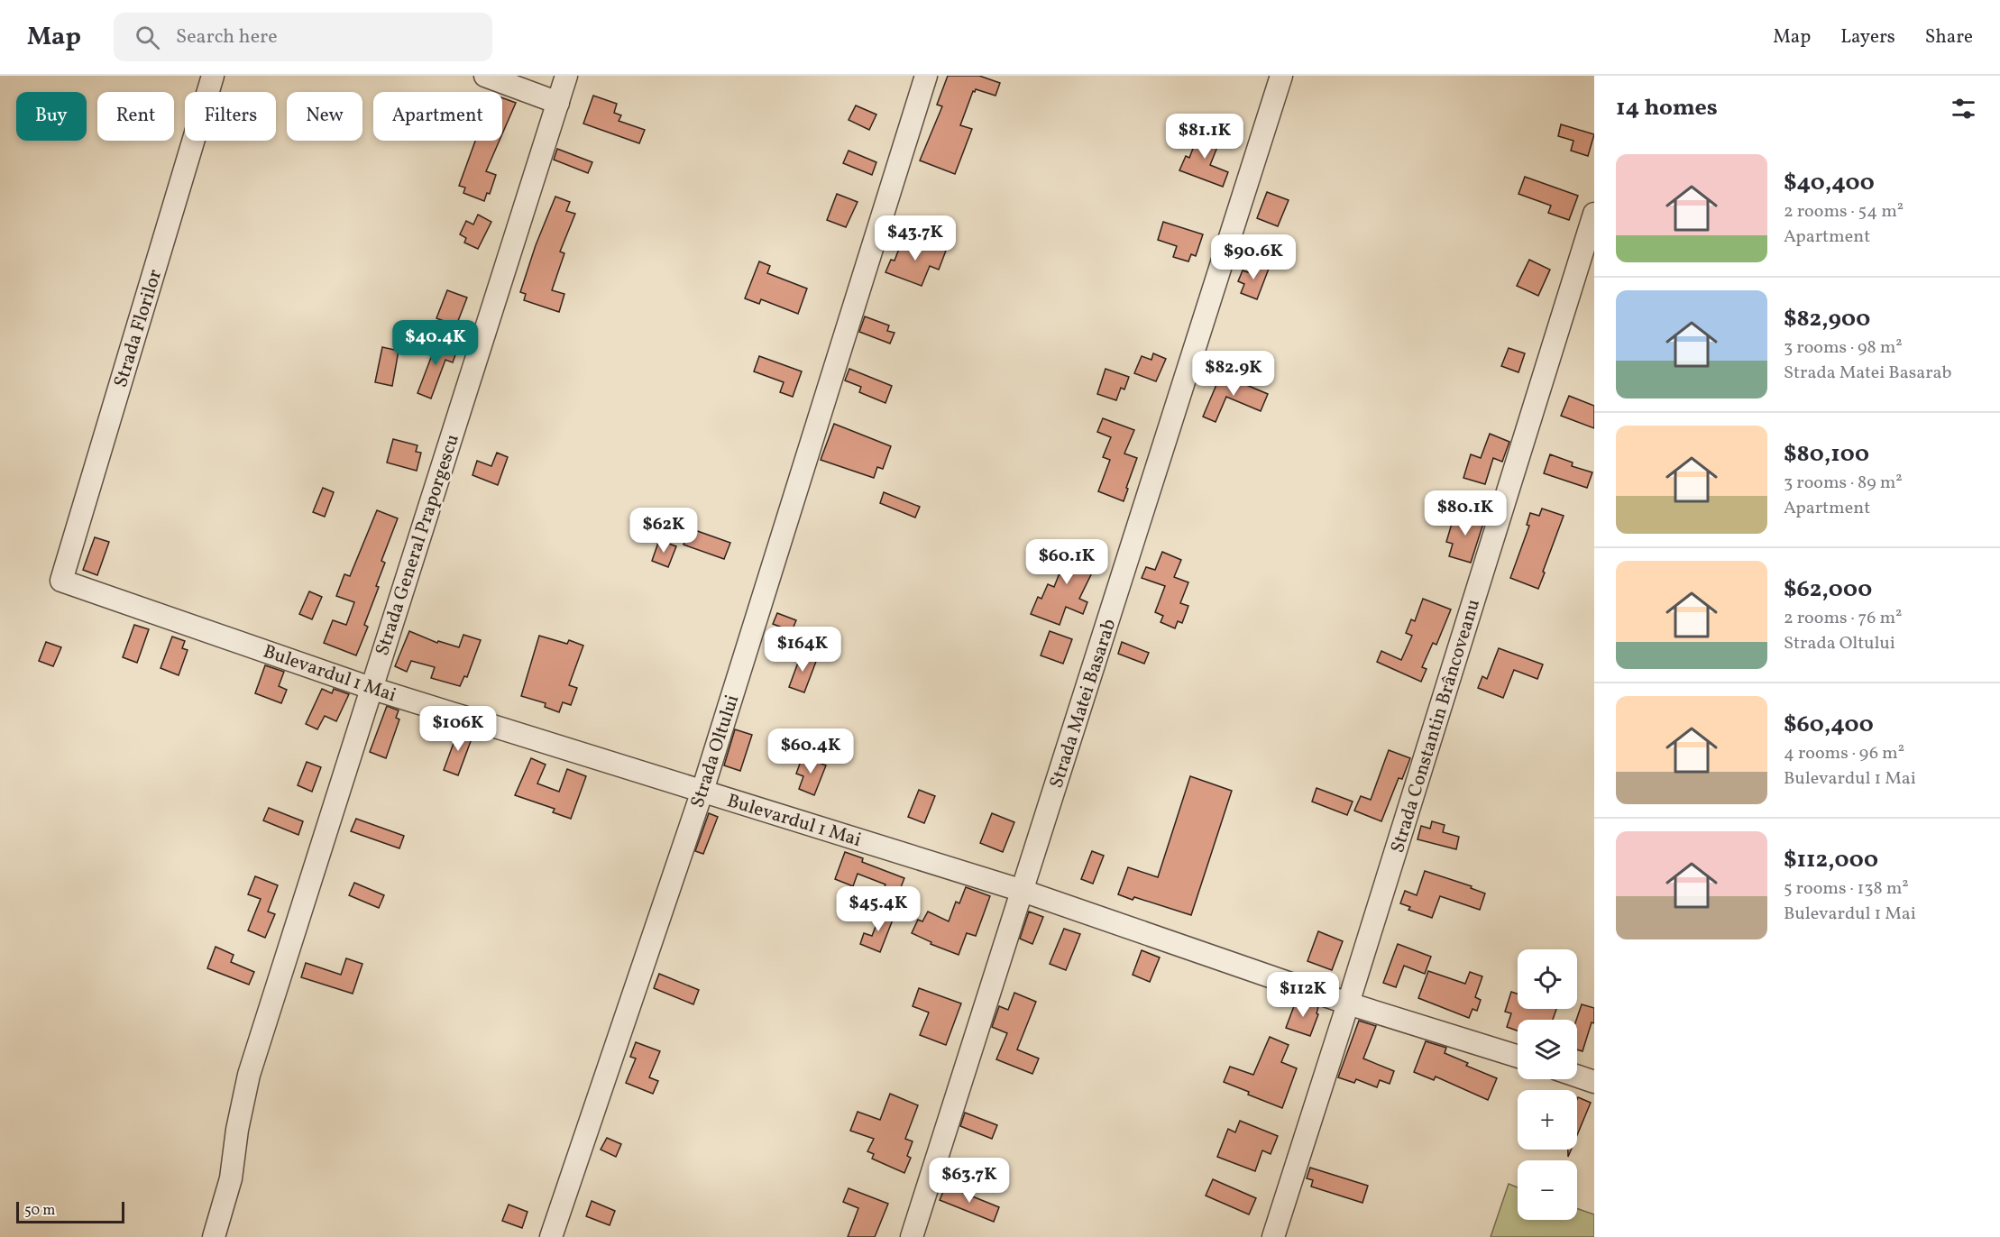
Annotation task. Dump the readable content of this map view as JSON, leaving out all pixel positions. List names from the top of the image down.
{
  "streets": {
    "street": [
      "Strada Florilor",
      "Strada General Praporgescu",
      "Bulevardul 1 Mai",
      "Strada Matei Basarab",
      "Strada Constantin Brâncoveanu",
      "Strada Oltului"
    ]
  },
  "crossings": [
    ["Strada Florilor", "Bulevardul 1 Mai"],
    ["Strada General Praporgescu", "Bulevardul 1 Mai"],
    ["Bulevardul 1 Mai", "Strada Matei Basarab"],
    ["Bulevardul 1 Mai", "Strada Constantin Brâncoveanu"],
    ["Bulevardul 1 Mai", "Strada Oltului"]
  ],
  "scale_bar": "50 m",
  "page": {
    "header": "Map",
    "search": "Search here",
    "nav": ["Map", "Layers", "Share"],
    "heading": "14 homes",
    "chip": [
      "Buy",
      "Rent",
      "Filters",
      "New",
      "Apartment"
    ],
    "price": [
      "$81.1K",
      "$43.7K",
      "$90.6K",
      "$40.4K",
      "$82.9K",
      "$80.1K",
      "$62K",
      "$60.1K",
      "$164K",
      "$106K",
      "$60.4K",
      "$45.4K",
      "$112K",
      "$63.7K"
    ],
    "list": [
      {
        "name": "$40,400",
        "note": "2 rooms · 54 m² · Apartment"
      },
      {
        "name": "$82,900",
        "note": "3 rooms · 98 m² · Strada Matei Basarab"
      },
      {
        "name": "$80,100",
        "note": "3 rooms · 89 m² · Apartment"
      },
      {
        "name": "$62,000",
        "note": "2 rooms · 76 m² · Strada Oltului"
      },
      {
        "name": "$60,400",
        "note": "4 rooms · 96 m² · Bulevardul 1 Mai"
      },
      {
        "name": "$112,000",
        "note": "5 rooms · 138 m² · Bulevardul 1 Mai"
      }
    ],
    "map_buttons": ["+", "−"],
    "scale": "50 m"
  }
}
